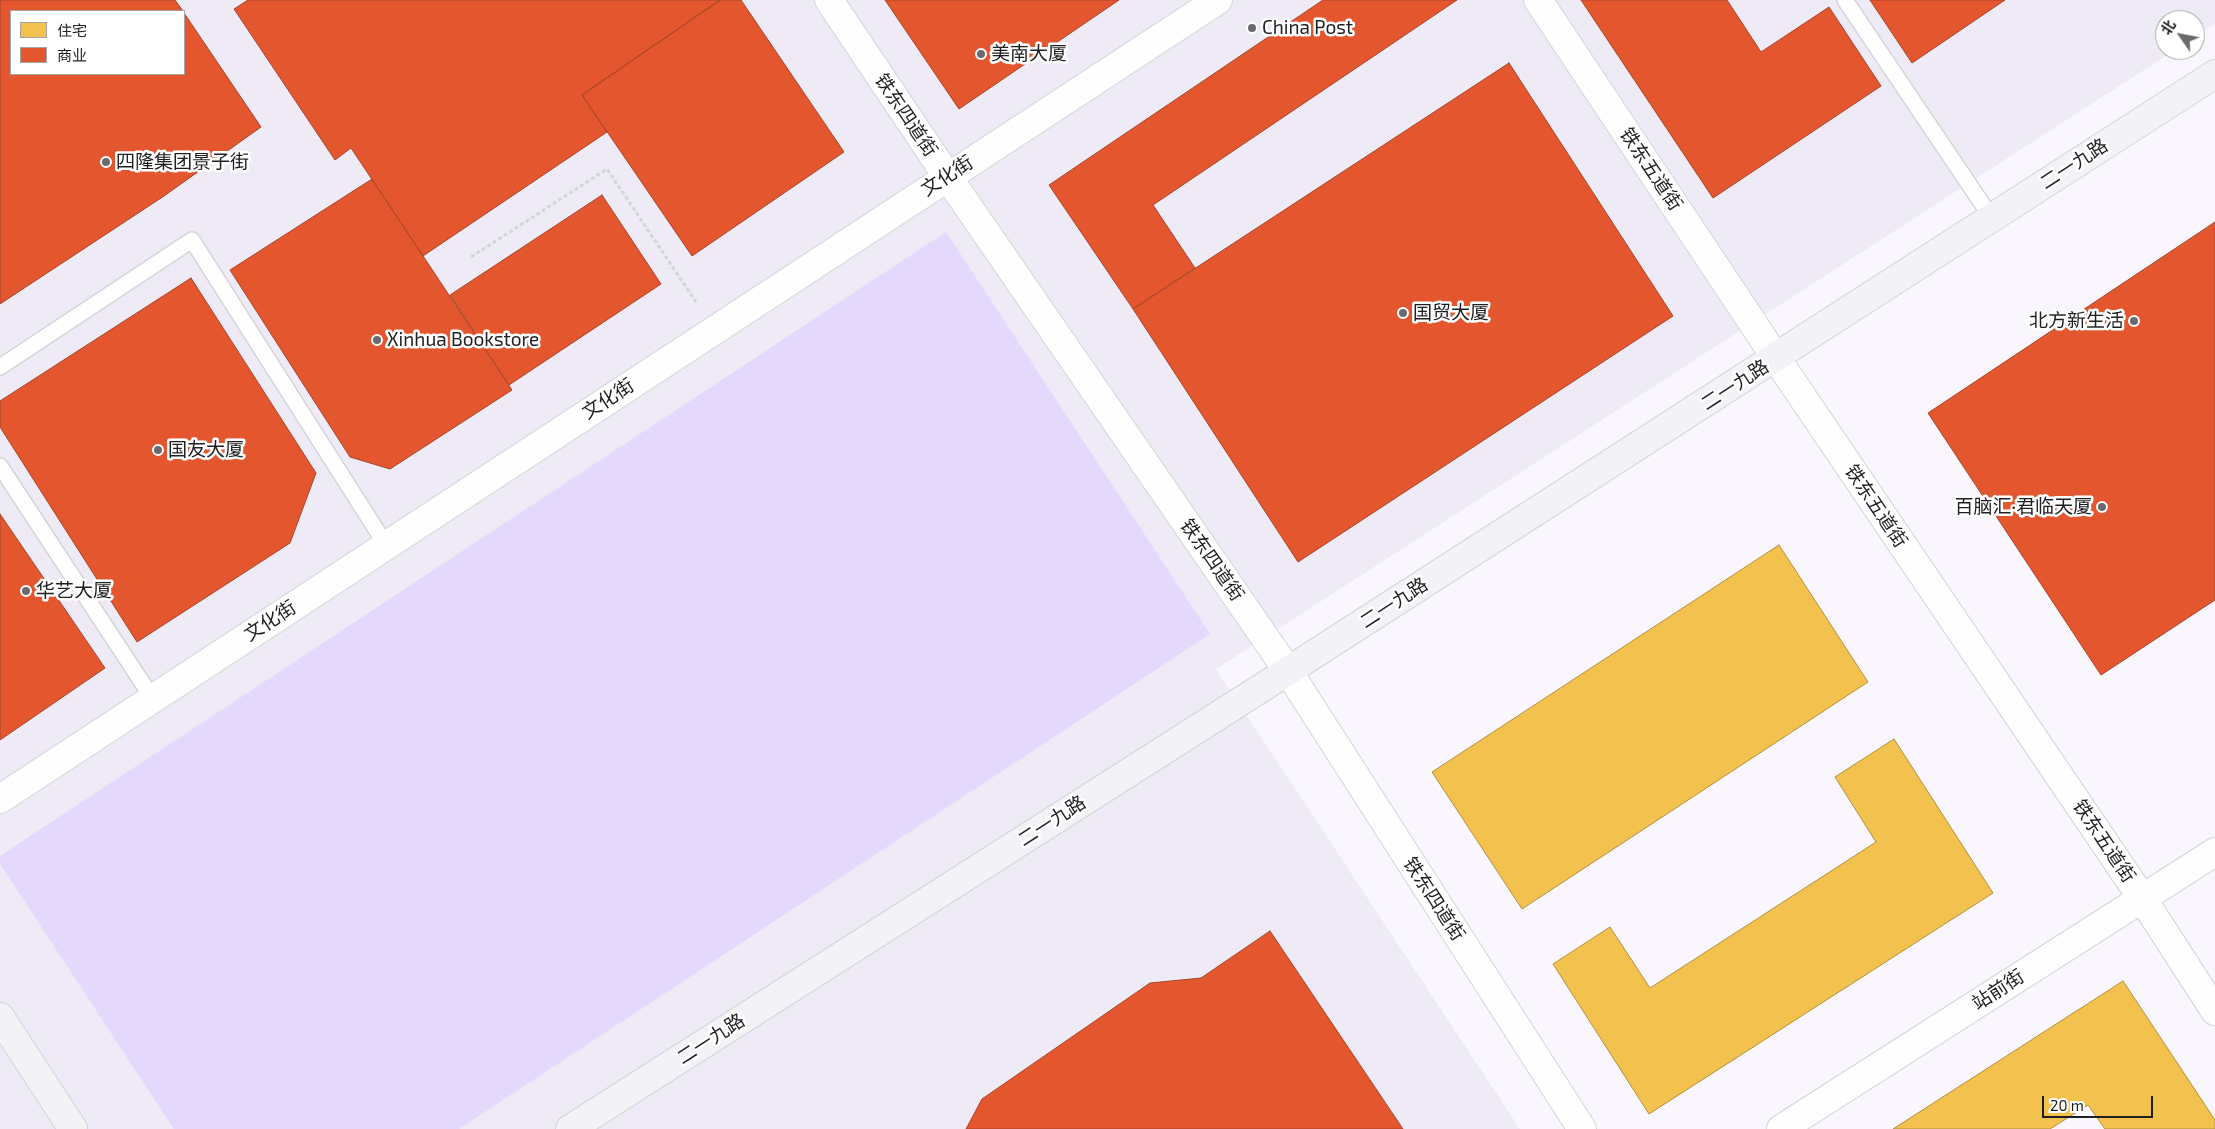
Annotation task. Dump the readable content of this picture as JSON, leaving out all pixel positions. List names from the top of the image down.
{
  "streets": {
    "main road": ["二一九路"],
    "street": [
      "铁东四道街",
      "铁东五道街",
      "文化街",
      "站前街"
    ]
  },
  "crossings": [
    ["铁东四道街", "二一九路"],
    ["铁东四道街", "文化街"],
    ["二一九路", "铁东五道街"],
    ["铁东五道街", "站前街"]
  ],
  "places": [
    "China Post",
    "美南大厦",
    "四隆集团景子街",
    "国贸大厦",
    "北方新生活",
    "Xinhua Bookstore",
    "国友大厦",
    "百脑汇·君临天厦",
    "华艺大厦"
  ],
  "legend": ["住宅", "商业"],
  "scale_bar": "20 m",
  "north": "top left"
}
